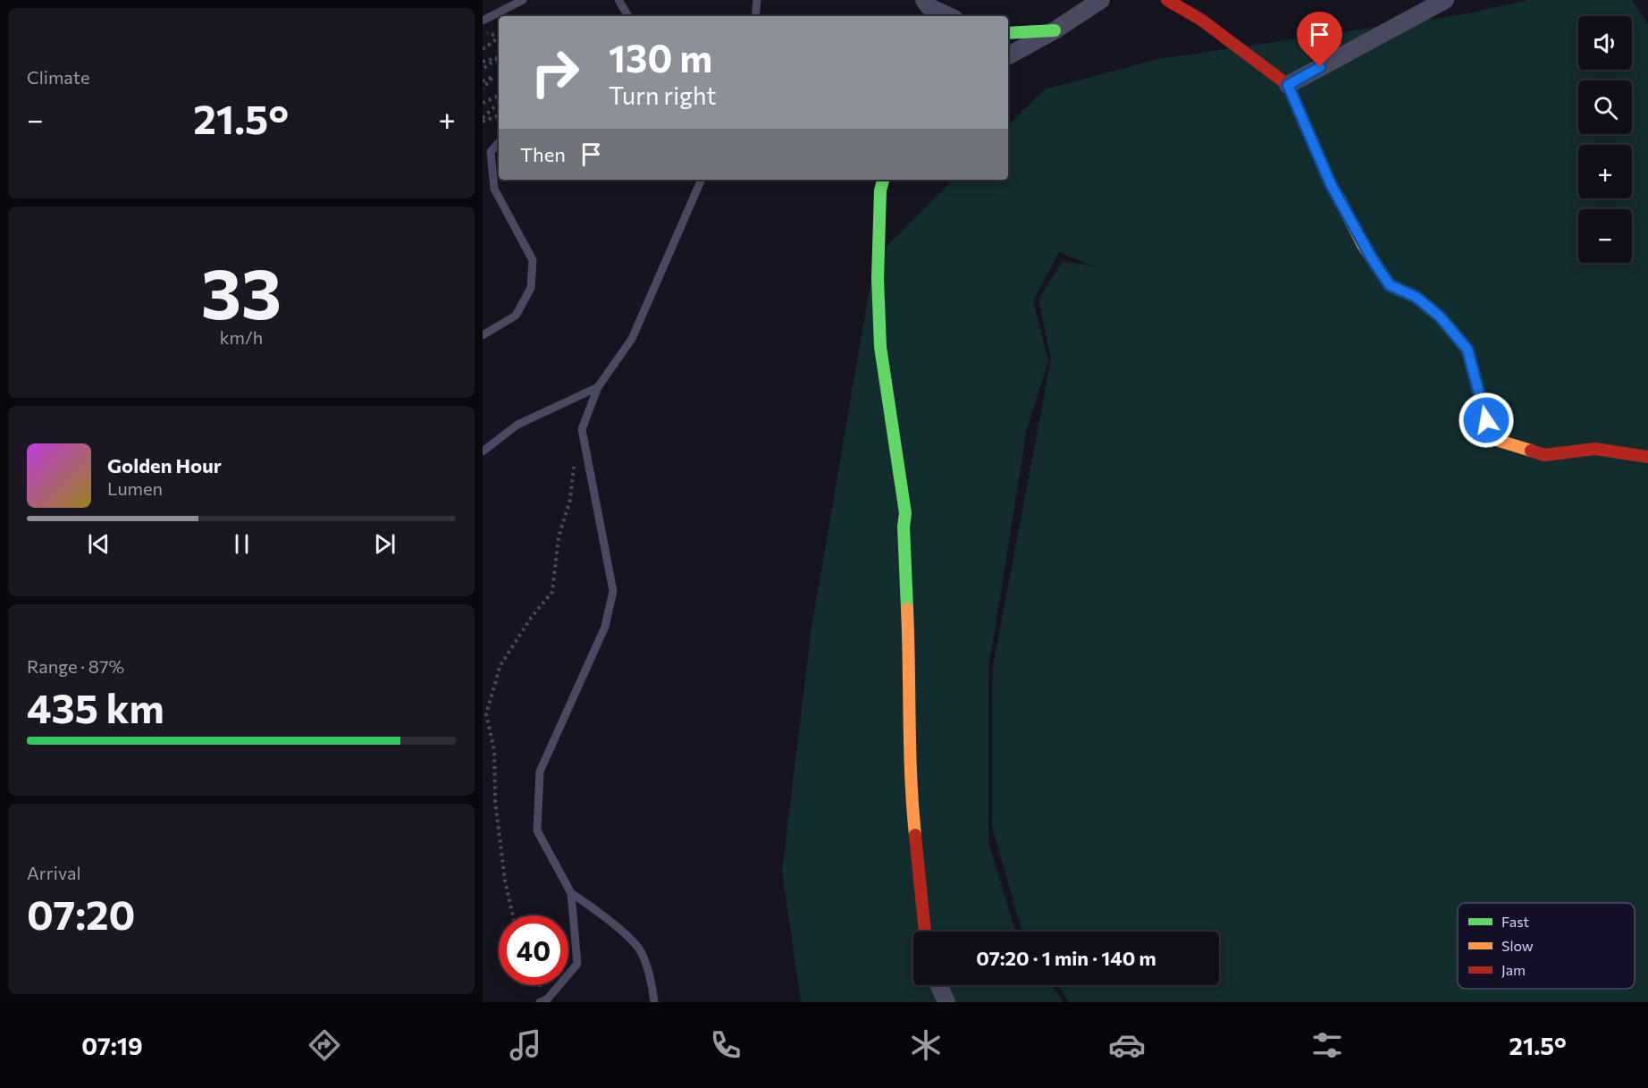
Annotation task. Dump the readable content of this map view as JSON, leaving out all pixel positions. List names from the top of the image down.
{
  "legend": ["Fast", "Slow", "Jam"],
  "page": {
    "tile": [
      "Climate",
      ["33", "km/h"],
      ["Range · 87%", "435 km"],
      ["Arrival", "07:20"]
    ],
    "map_buttons": ["+", "−"],
    "turn": ["130 m", "Turn right"],
    "heat": ["−", "21.5°", "+"],
    "then": "Then",
    "song": ["Golden Hour", "Lumen"],
    "limit": "40",
    "trip": "07:20 · 1 min · 140 m",
    "tabs": ["07:19", "21.5°"]
  }
}
